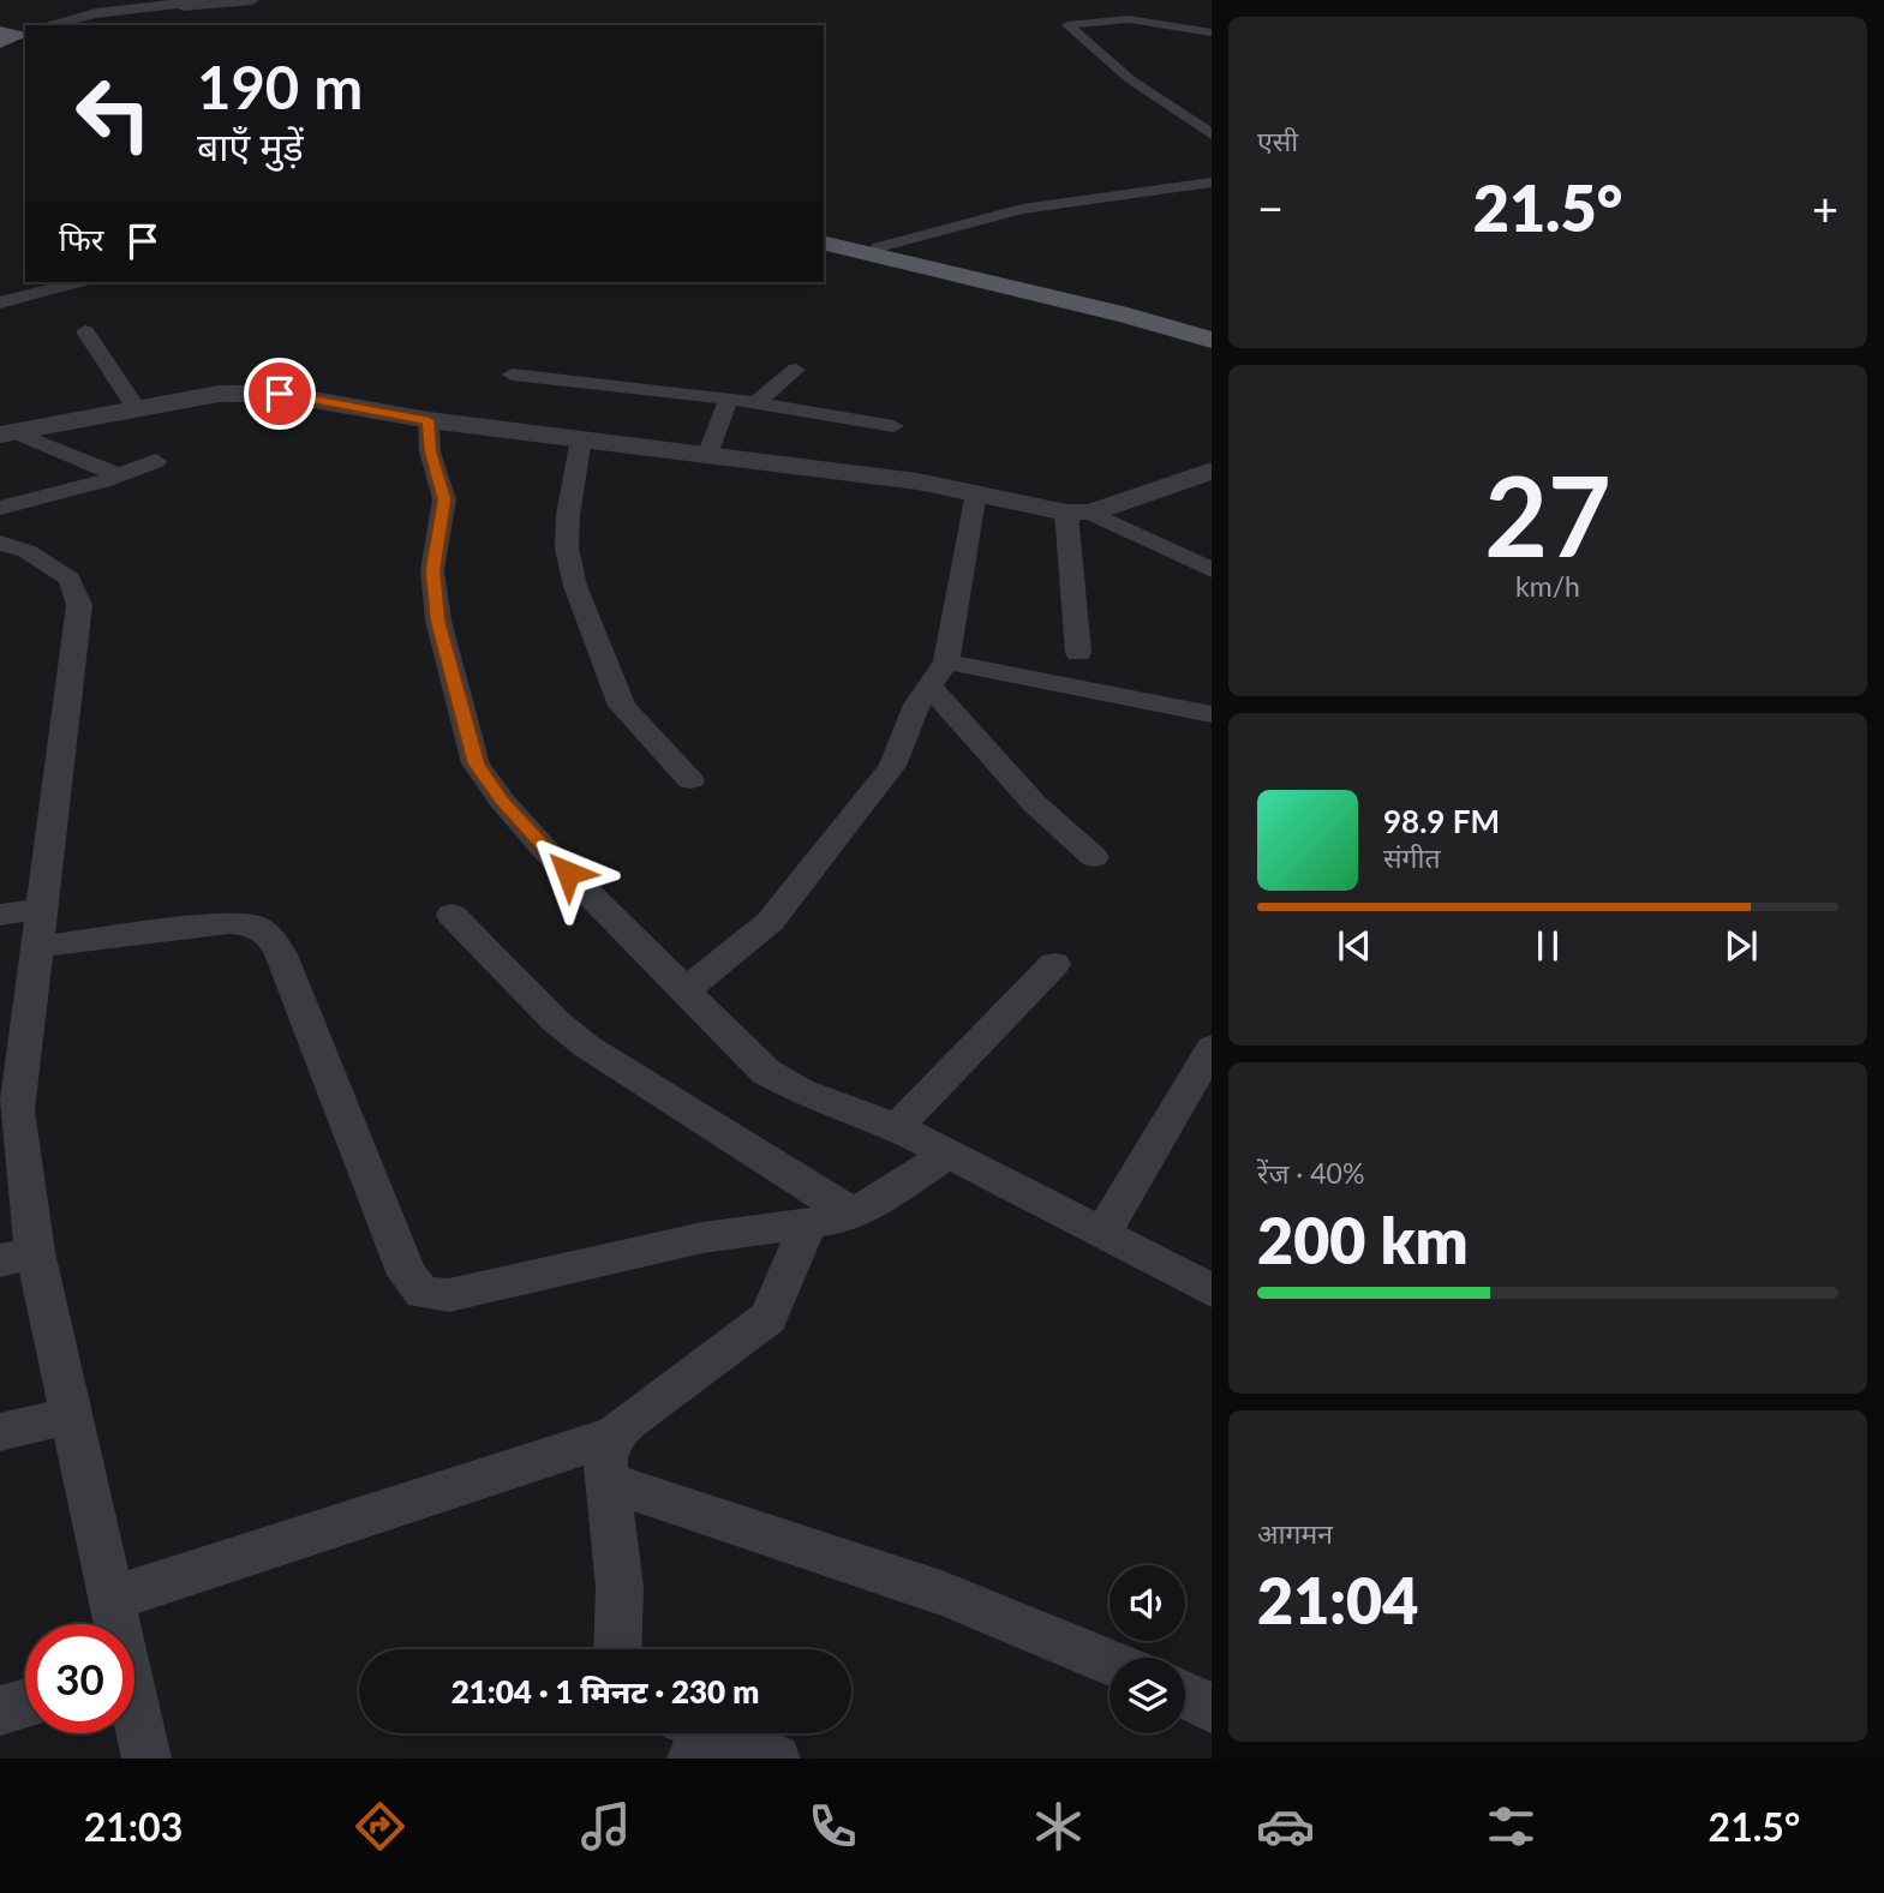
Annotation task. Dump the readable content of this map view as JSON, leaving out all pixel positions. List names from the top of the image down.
{
  "page": {
    "tile": [
      "एसी",
      ["27", "km/h"],
      ["रेंज · 40%", "200 km"],
      ["आगमन", "21:04"]
    ],
    "turn": ["190 m", "बाएँ मुड़ें"],
    "heat": ["−", "21.5°", "+"],
    "then": "फिर",
    "song": ["98.9 FM", "संगीत"],
    "limit": "30",
    "trip": "21:04 · 1 मिनट · 230 m",
    "tabs": ["21:03", "21.5°"]
  }
}
